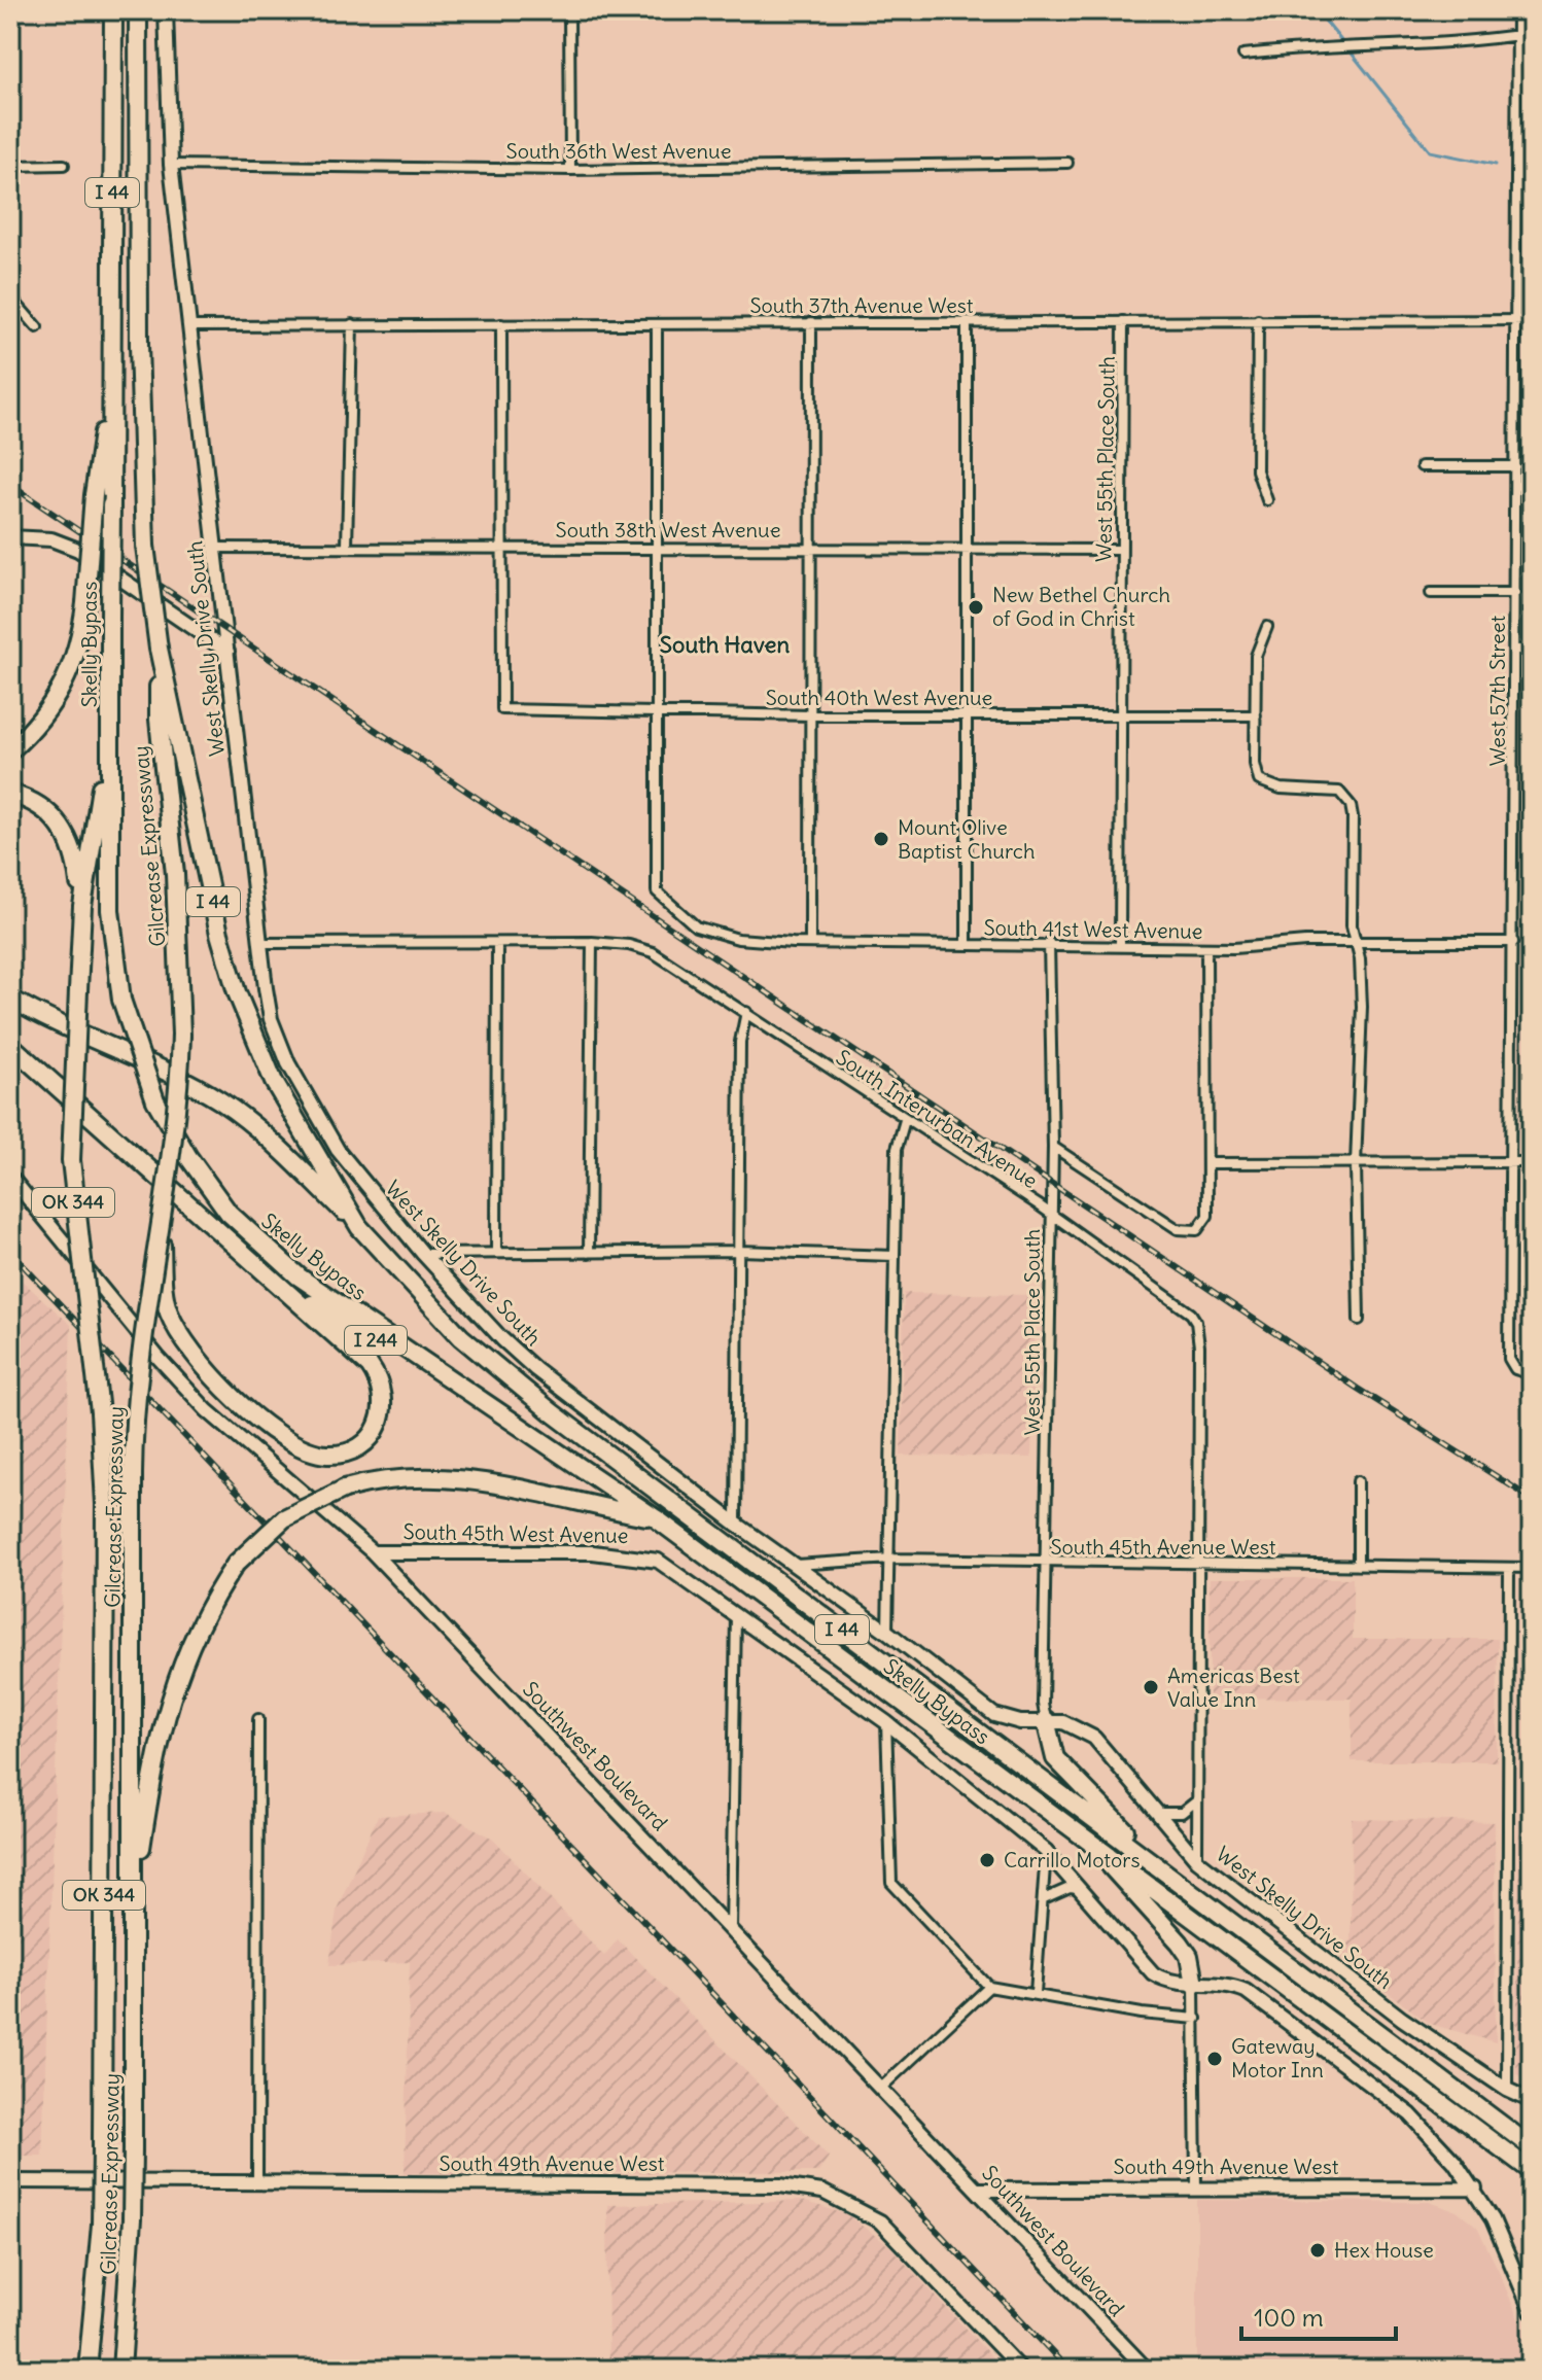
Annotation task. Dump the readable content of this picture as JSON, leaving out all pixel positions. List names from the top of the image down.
{
  "streets": {
    "highway": [
      "I 44",
      "Skelly Bypass",
      "Gilcrease Expressway",
      "OK 344",
      "I 244"
    ],
    "street": [
      "South 36th West Avenue",
      "South 37th Avenue West",
      "West 55th Place South",
      "South 38th West Avenue",
      "West Skelly Drive South",
      "West 57th Street",
      "South 40th West Avenue",
      "South 41st West Avenue",
      "South Interurban Avenue",
      "South 45th West Avenue",
      "South 45th Avenue West",
      "Southwest Boulevard",
      "South 49th Avenue West"
    ]
  },
  "crossings": [
    ["South 36th West Avenue", "West Skelly Drive South"],
    ["South 37th Avenue West", "West 55th Place South"],
    ["South 37th Avenue West", "West Skelly Drive South"],
    ["South 37th Avenue West", "West 57th Street"],
    ["West 55th Place South", "South 38th West Avenue"],
    ["West 55th Place South", "West Skelly Drive South"],
    ["West 55th Place South", "South 40th West Avenue"],
    ["West 55th Place South", "South 41st West Avenue"],
    ["West 55th Place South", "South Interurban Avenue"],
    ["West 55th Place South", "South 45th Avenue West"],
    ["South 38th West Avenue", "West Skelly Drive South"],
    ["South 38th West Avenue", "South 40th West Avenue"],
    ["Skelly Bypass", "Gilcrease Expressway"],
    ["Skelly Bypass", "I 244"],
    ["West Skelly Drive South", "South 45th Avenue West"],
    ["West 57th Street", "South 41st West Avenue"],
    ["South 40th West Avenue", "South 41st West Avenue"],
    ["South Interurban Avenue", "South 45th Avenue West"],
    ["South 45th West Avenue", "Southwest Boulevard"],
    ["Southwest Boulevard", "South 49th Avenue West"]
  ],
  "districts": ["South Haven"],
  "places": [
    "New Bethel Church of God in Christ",
    "Mount Olive Baptist Church",
    "Americas Best Value Inn",
    "Carrillo Motors",
    "Gateway Motor Inn",
    "Hex House"
  ],
  "scale_bar": "100 m"
}
